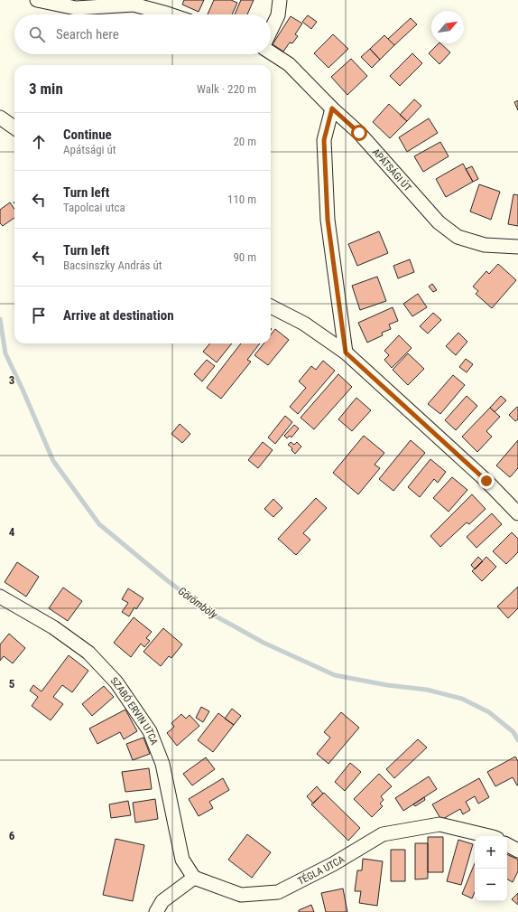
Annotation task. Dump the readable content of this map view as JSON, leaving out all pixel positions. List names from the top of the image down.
{
  "streets": {
    "street": ["APÁTSÁGI ÚT", "SZABÓ ERVIN UTCA", "TÉGLA UTCA"]
  },
  "crossings": [
    ["SZABÓ ERVIN UTCA", "TÉGLA UTCA"]
  ],
  "water": ["Görömböly"],
  "north": "top right",
  "page": {
    "search": "Search here",
    "heading": ["3 min", "Walk · 220 m"],
    "list": [
      ["Continue", "Apátsági út", "20 m"],
      ["Turn left", "Tapolcai utca", "110 m"],
      ["Turn left", "Bacsinszky András út", "90 m"],
      "Arrive at destination"
    ],
    "map_buttons": ["+", "−"]
  },
  "grid": {
    "rows": [
      "3",
      "4",
      "5",
      "6"
    ]
  }
}
